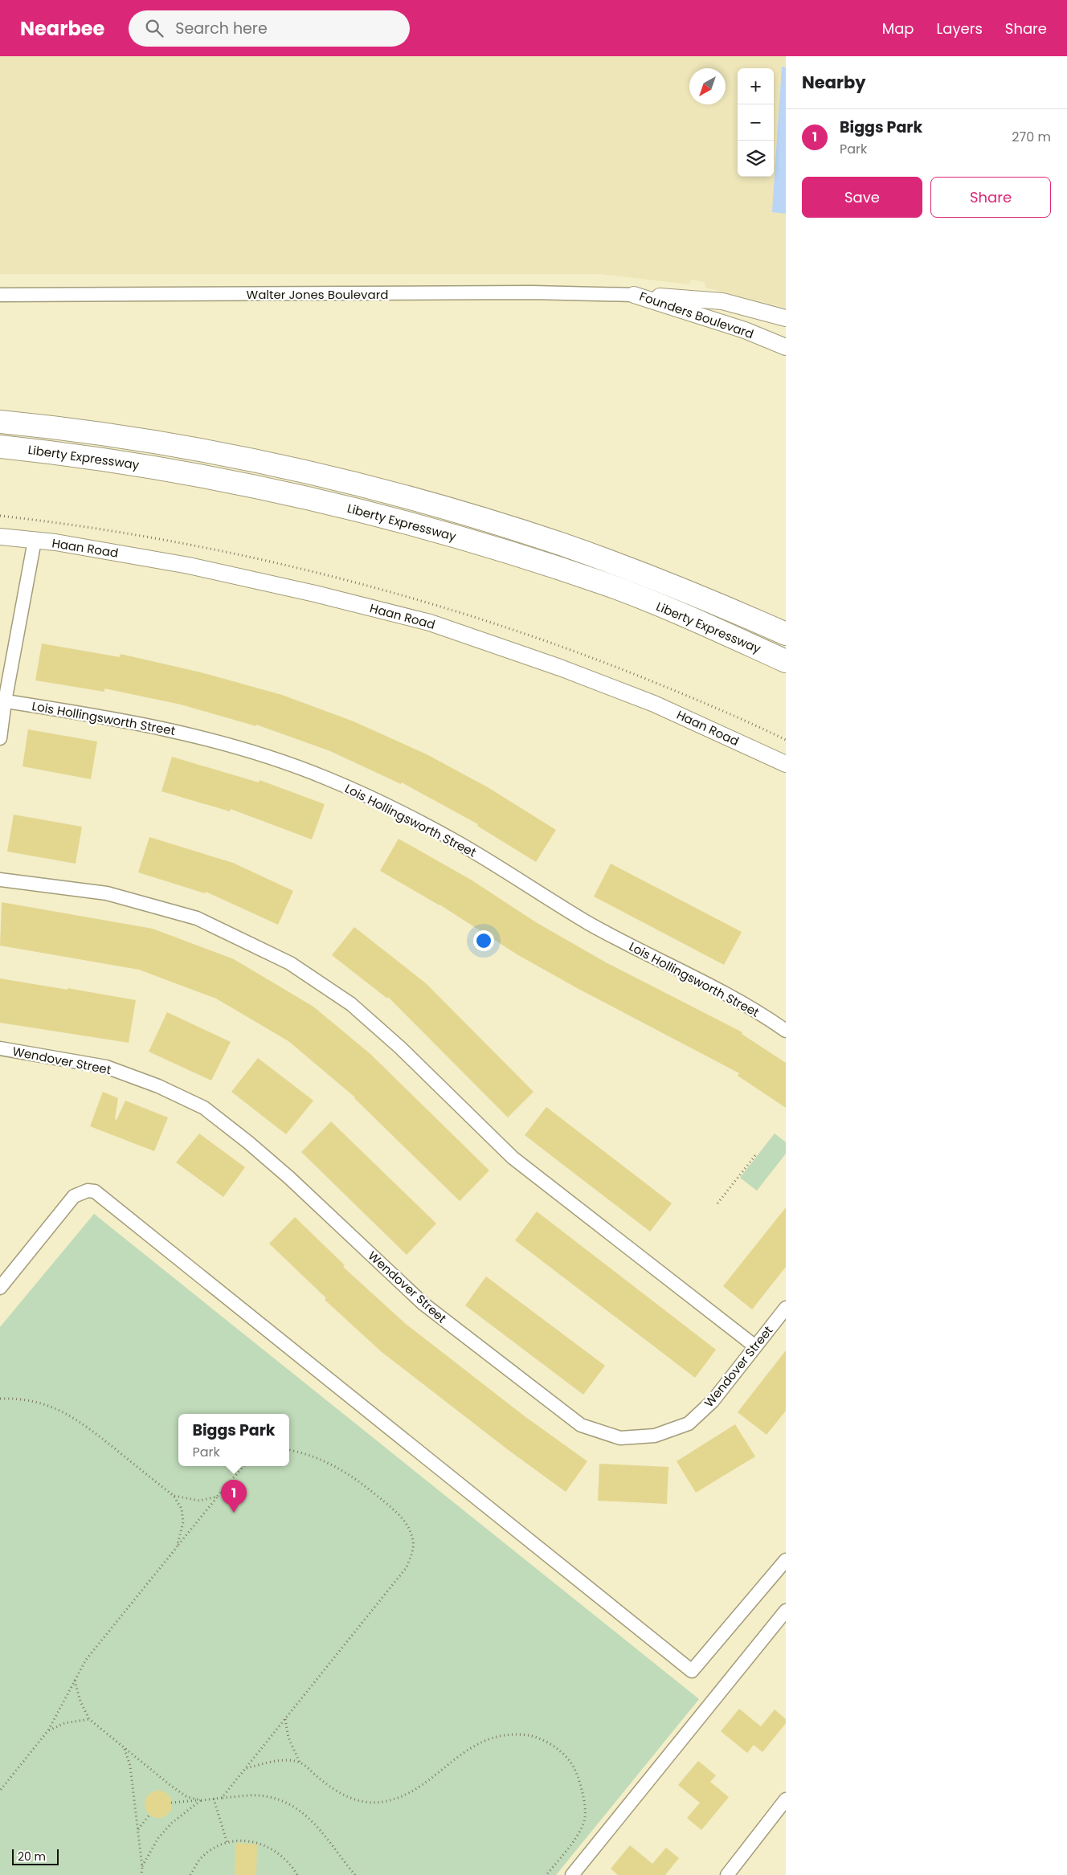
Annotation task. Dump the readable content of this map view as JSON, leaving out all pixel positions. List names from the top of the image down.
{
  "streets": {
    "highway": ["Liberty Expressway"],
    "street": [
      "Walter Jones Boulevard",
      "Founders Boulevard",
      "Haan Road",
      "Lois Hollingsworth Street",
      "Wendover Street"
    ]
  },
  "crossings": [
    ["Walter Jones Boulevard", "Founders Boulevard"]
  ],
  "scale_bar": "20 m",
  "north": "bottom left",
  "page": {
    "header": "Nearbee",
    "search": "Search here",
    "nav": ["Map", "Layers", "Share"],
    "heading": "Nearby",
    "map_buttons": ["+", "−"],
    "list": [
      {
        "mark": "1",
        "name": "Biggs Park",
        "note": "Park",
        "value": "270 m"
      }
    ],
    "buttons": ["Save", "Share"],
    "popup": ["Biggs Park", "Park"],
    "pins": "1",
    "scale": "20 m"
  }
}
